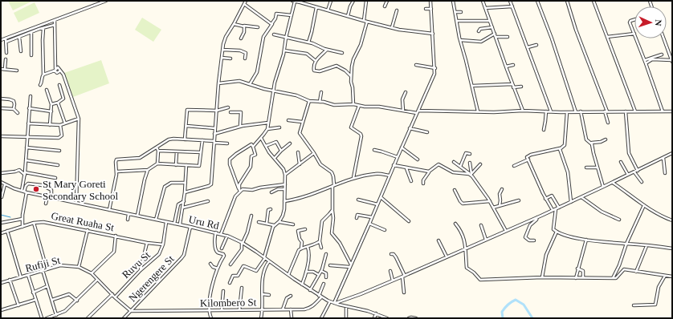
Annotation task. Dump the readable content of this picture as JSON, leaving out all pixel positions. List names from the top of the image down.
{
  "streets": {
    "street": [
      "Great Ruaha St",
      "Uru Rd",
      "Rufiji St",
      "Ruvu St",
      "Ngerengere St",
      "Kilombero St"
    ]
  },
  "crossings": [
    ["Great Ruaha St", "Ruvu St"],
    ["Uru Rd", "Ruvu St"],
    ["Uru Rd", "Ngerengere St"],
    ["Uru Rd", "Kilombero St"],
    ["Rufiji St", "Ruvu St"],
    ["Rufiji St", "Ngerengere St"],
    ["Rufiji St", "Kilombero St"],
    ["Ngerengere St", "Kilombero St"]
  ],
  "places": ["St Mary Goreti Secondary School"],
  "north": "right"
}
